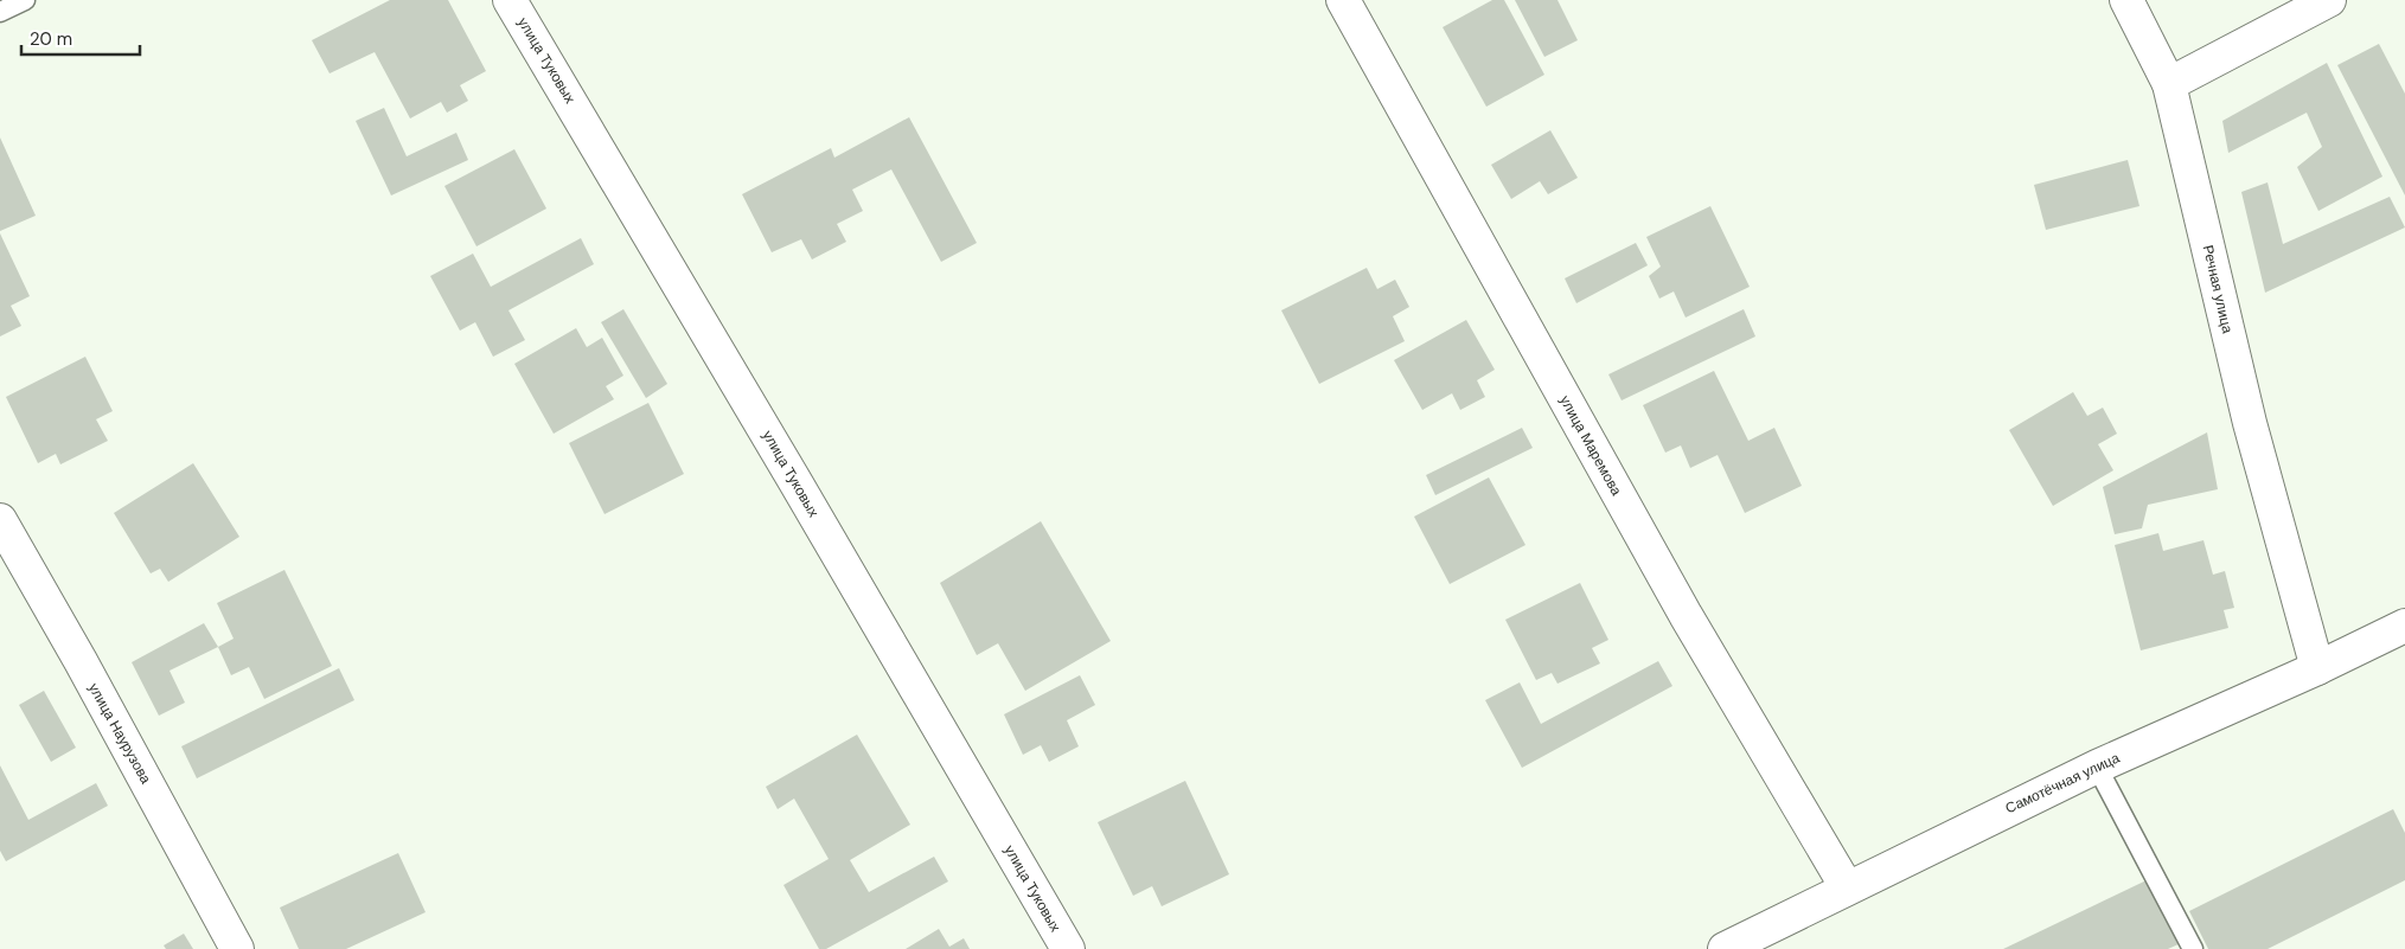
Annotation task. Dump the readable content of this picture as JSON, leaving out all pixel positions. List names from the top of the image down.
{
  "streets": {
    "street": [
      "улица Туковых",
      "Речная улица",
      "улица Маремова",
      "улица Наурузова",
      "Самотёчная улица"
    ]
  },
  "crossings": [
    ["Речная улица", "Самотёчная улица"],
    ["улица Маремова", "Самотёчная улица"]
  ],
  "scale_bar": "20 m"
}
